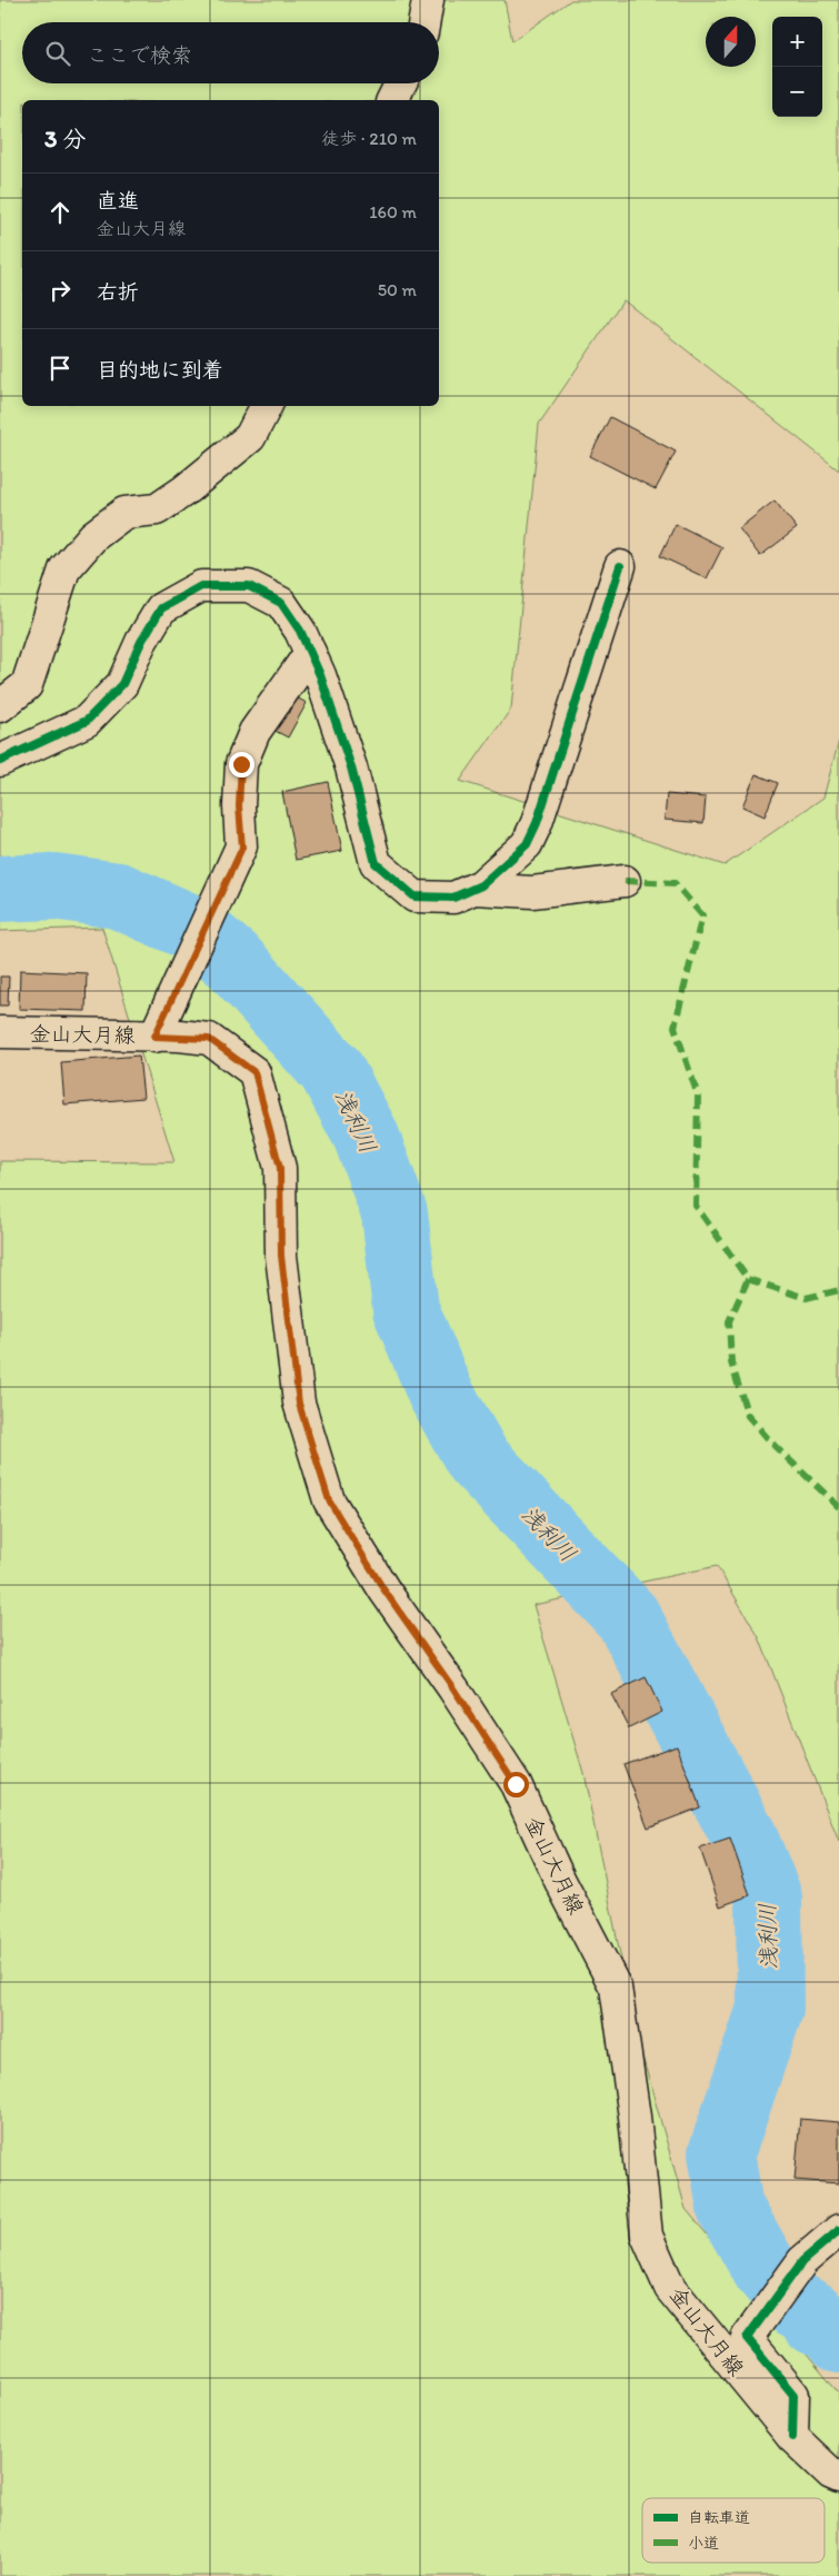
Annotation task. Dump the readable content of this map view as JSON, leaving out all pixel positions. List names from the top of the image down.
{
  "streets": {
    "street": ["金山大月線"]
  },
  "water": ["浅利川"],
  "legend": ["自転車道", "小道"],
  "north": "top",
  "page": {
    "map_buttons": ["+", "−"],
    "search": "ここで検索",
    "heading": ["3 分", "徒歩 · 210 m"],
    "list": [
      ["直進", "金山大月線", "160 m"],
      ["右折", "50 m"],
      "目的地に到着"
    ]
  }
}
